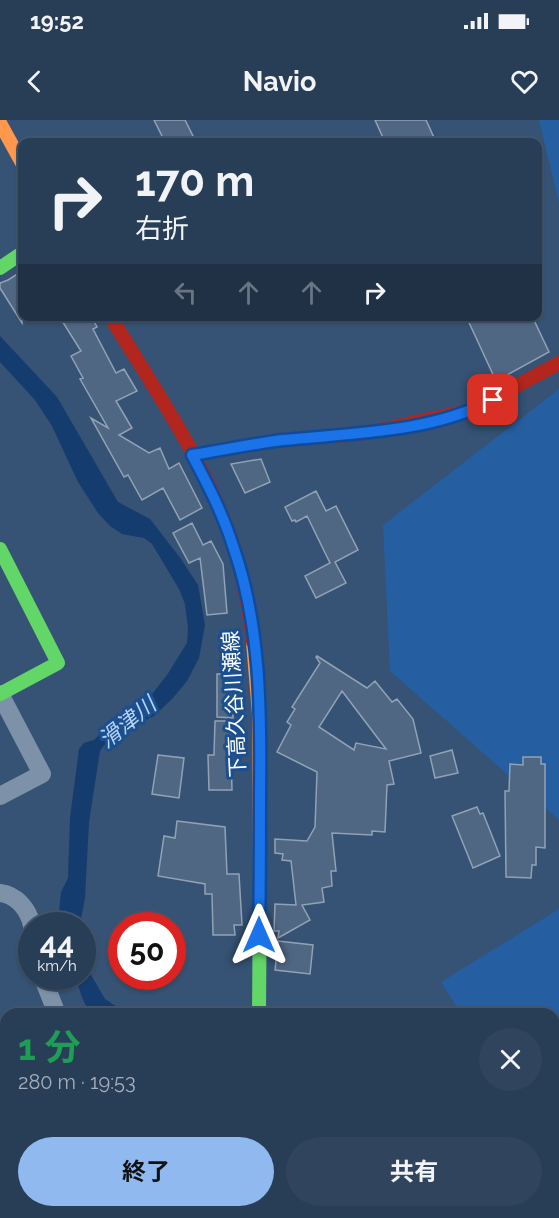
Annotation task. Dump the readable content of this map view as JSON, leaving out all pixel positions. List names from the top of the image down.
{
  "streets": {
    "main road": ["下高久谷川瀬線"]
  },
  "water": ["滑津川"],
  "page": {
    "status": "19:52",
    "header": "Navio",
    "turn": ["170 m", "右折"],
    "speed": "44 km/h",
    "limit": "50",
    "heading": ["1 分", "280 m · 19:53"],
    "buttons": ["終了", "共有"]
  }
}
